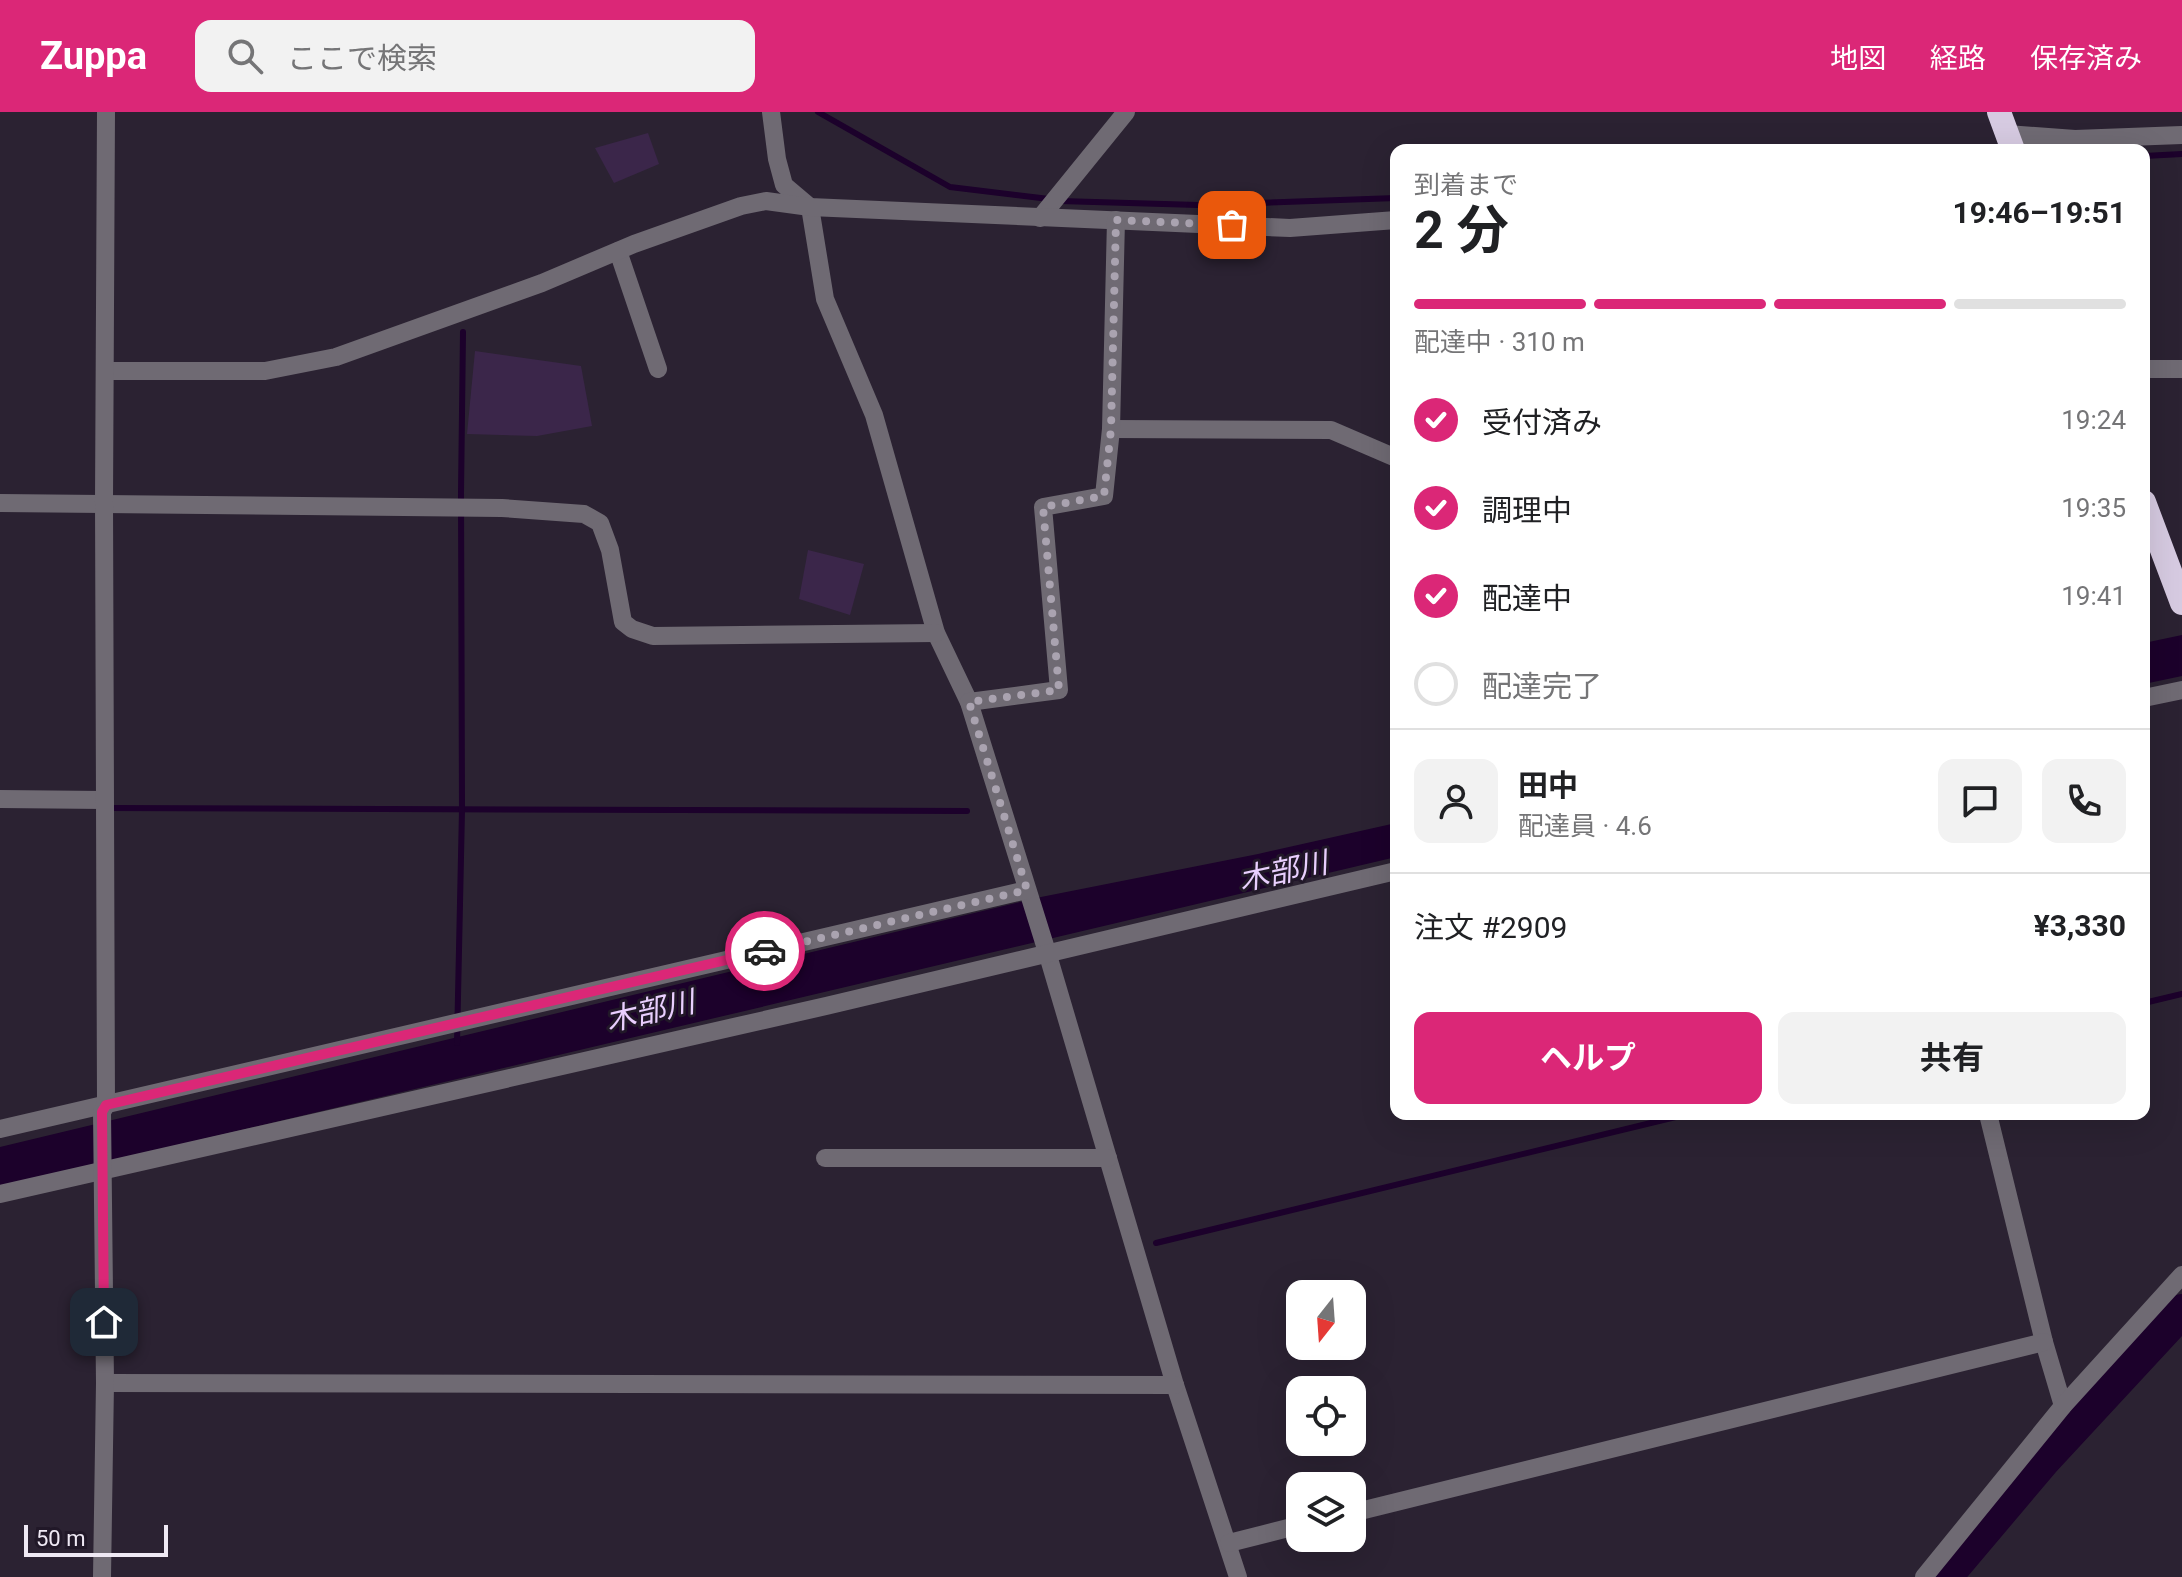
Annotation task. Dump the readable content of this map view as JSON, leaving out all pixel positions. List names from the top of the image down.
{
  "water": ["木部川"],
  "scale_bar": "50 m",
  "north": "bottom",
  "page": {
    "header": "Zuppa",
    "search": "ここで検索",
    "nav": ["地図", "経路", "保存済み"],
    "heading": ["2 分", "到着まで", "19:46–19:51"],
    "panel": [
      "田中",
      "配達員 · 4.6",
      "注文 #2909",
      "¥3,330"
    ],
    "bar": "配達中 · 310 m",
    "list": [
      ["受付済み", "19:24"],
      ["調理中", "19:35"],
      ["配達中", "19:41"],
      "配達完了"
    ],
    "buttons": ["ヘルプ", "共有"],
    "scale": "50 m"
  }
}
